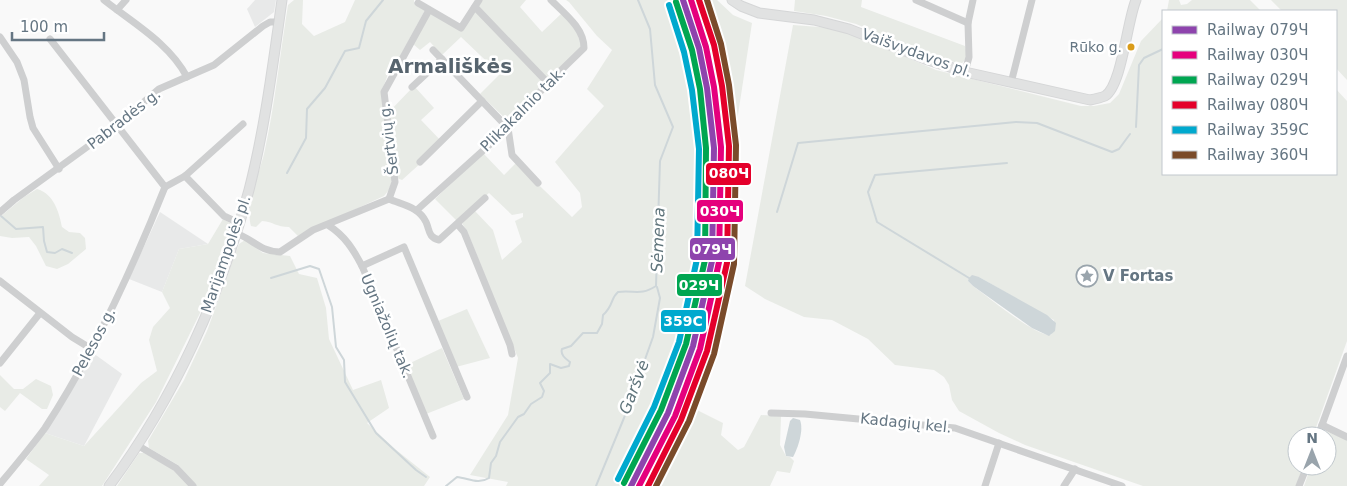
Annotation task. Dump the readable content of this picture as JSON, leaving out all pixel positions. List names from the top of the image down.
{
  "streets": {
    "main road": ["Vaišvydavos pl.", "Marijampolės pl."],
    "street": [
      "Plikakalnio tak.",
      "Pabradės g.",
      "Šertvių g.",
      "Ugniažolių tak.",
      "Pelesos g.",
      "Kadagių kel."
    ]
  },
  "crossings": [
    ["Pabradės g.", "Marijampolės pl."]
  ],
  "districts": ["Armališkės"],
  "water": ["Sėmena", "Garšvė"],
  "places": {
    "other": ["Rūko g."],
    "place": ["V Fortas"]
  },
  "lines": [
    "rail line 079Ч",
    "rail line 030Ч",
    "rail line 080Ч",
    "rail line 360Ч",
    "rail line 029Ч",
    "rail line 359С"
  ],
  "legend": [
    "Railway 079Ч",
    "Railway 030Ч",
    "Railway 029Ч",
    "Railway 080Ч",
    "Railway 359С",
    "Railway 360Ч"
  ],
  "scale_bar": "100 m",
  "north": "top"
}
